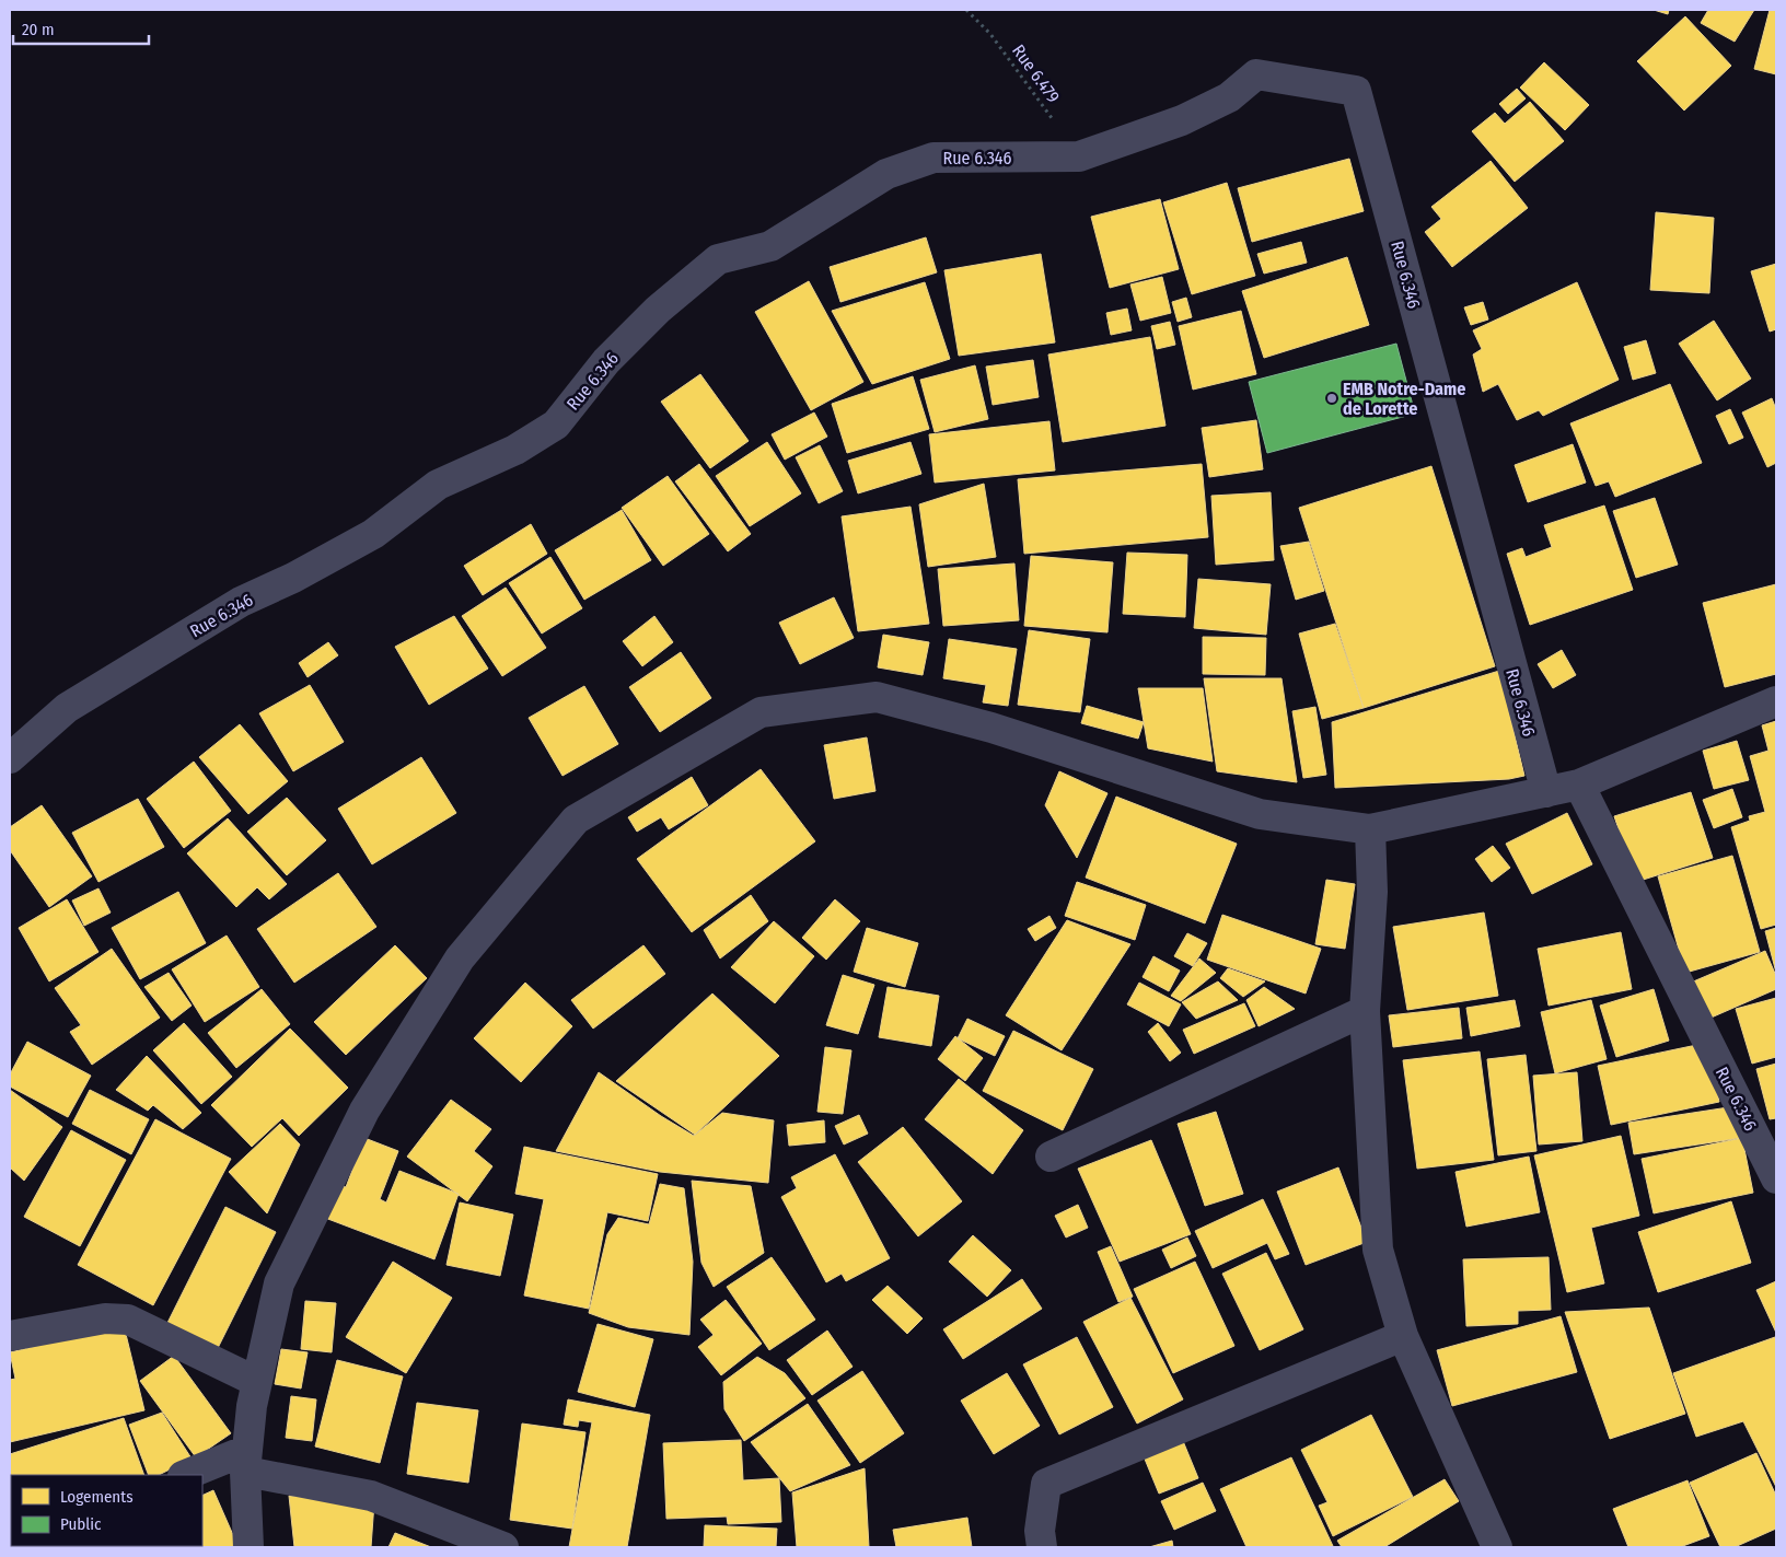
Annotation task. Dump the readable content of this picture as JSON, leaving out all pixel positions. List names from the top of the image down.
{
  "streets": {
    "street": ["Rue 6.346"],
    "path": ["Rue 6.479"]
  },
  "crossings": [
    ["Rue 6.479", "Rue 6.346"]
  ],
  "places": ["EMB Notre-Dame de Lorette"],
  "legend": ["Logements", "Public"],
  "scale_bar": "20 m"
}
